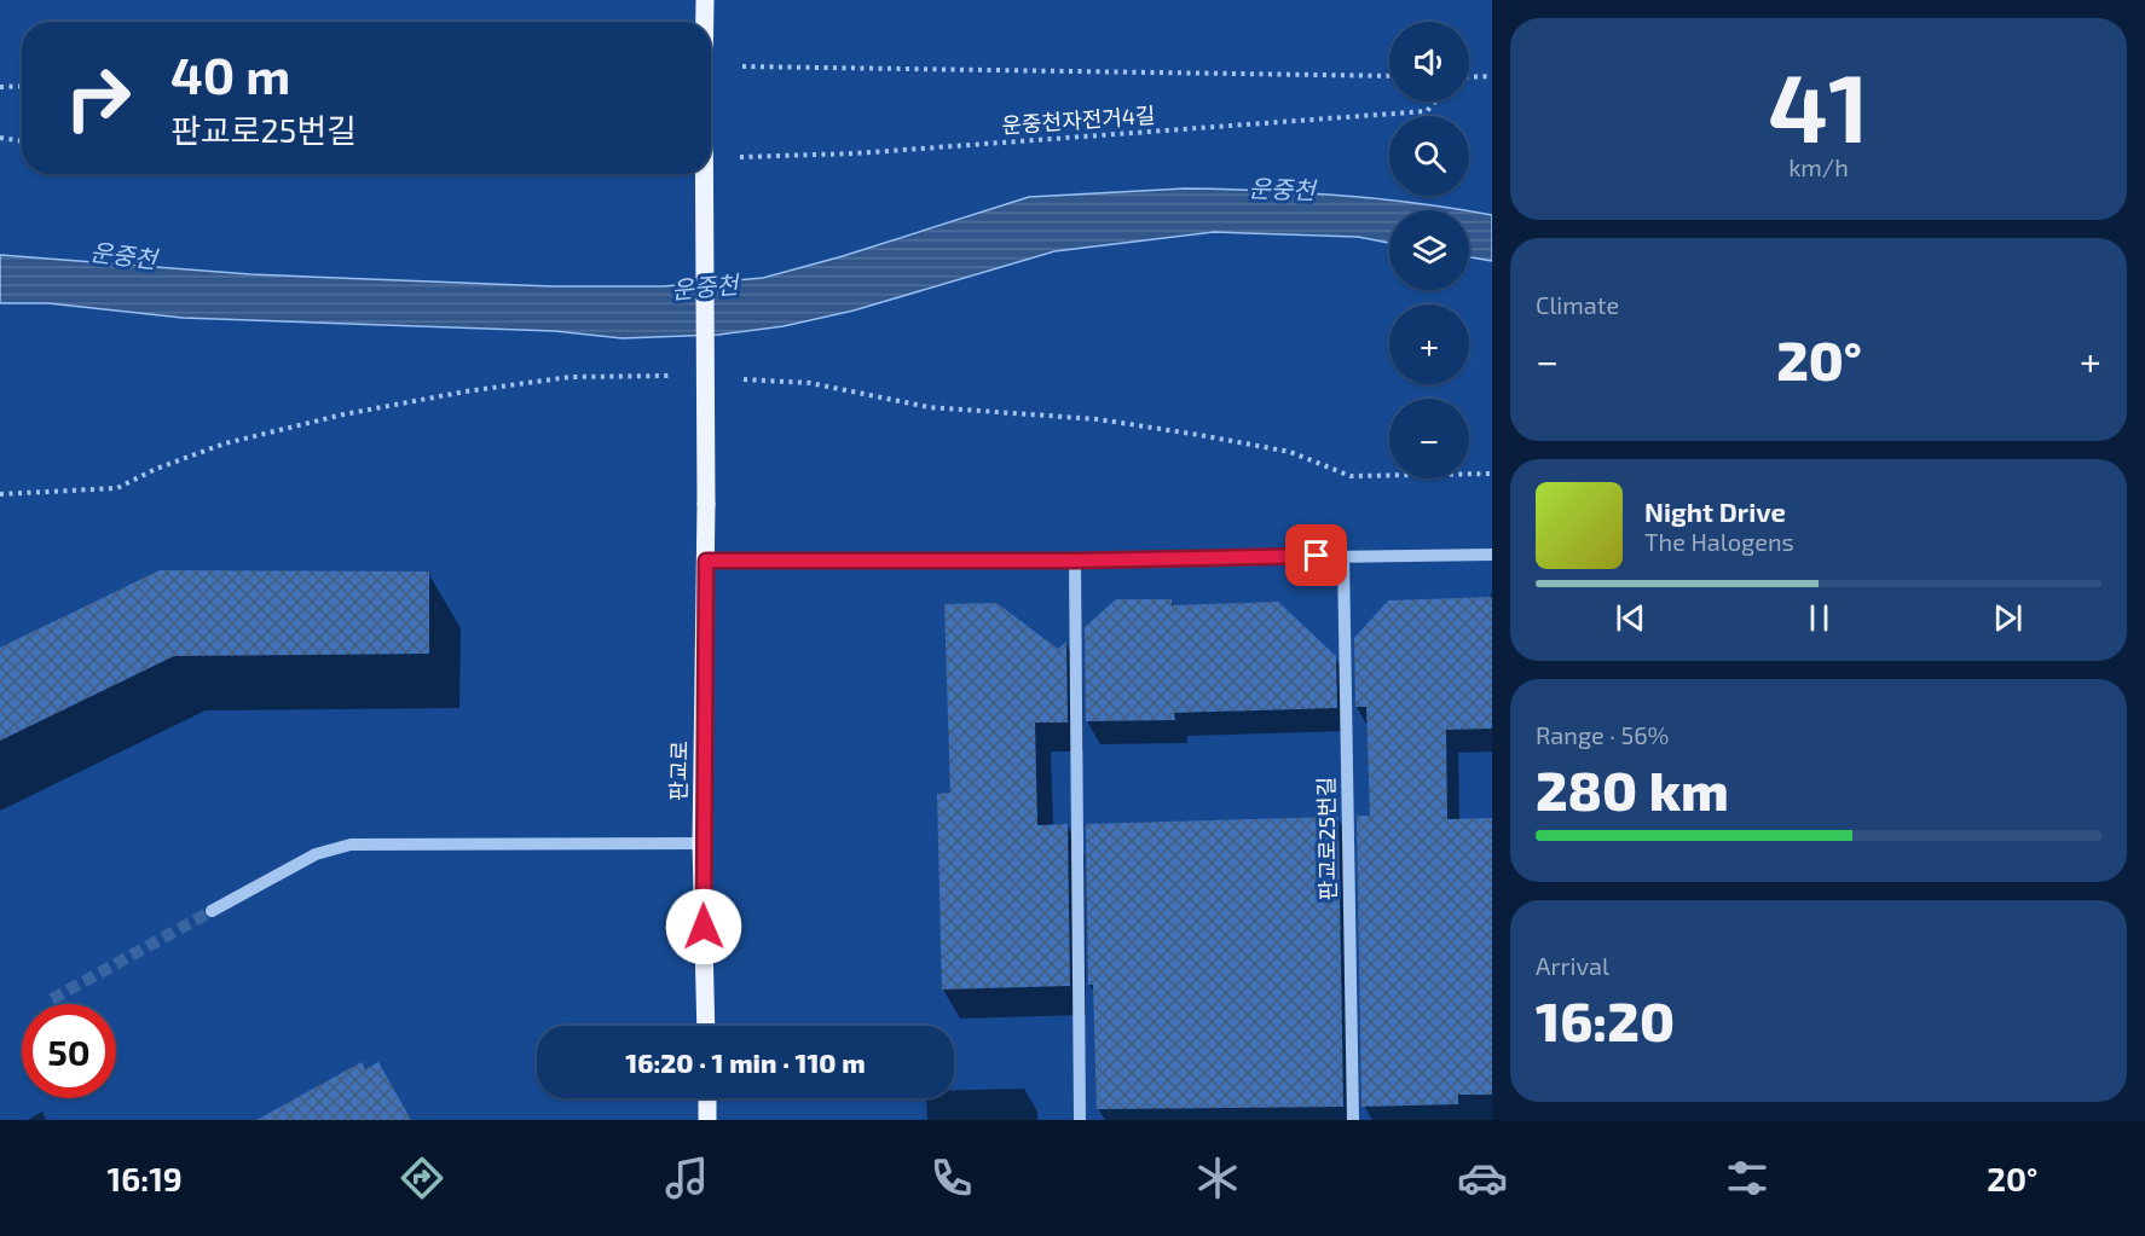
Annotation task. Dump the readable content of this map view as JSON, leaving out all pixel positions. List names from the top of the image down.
{
  "streets": {
    "main road": ["판교로"],
    "lane": ["판교로25번길"],
    "path": ["운중천자전거4길"]
  },
  "water": ["운중천"],
  "page": {
    "tile": [
      ["41", "km/h"],
      "Climate",
      ["Range · 56%", "280 km"],
      ["Arrival", "16:20"]
    ],
    "map_buttons": ["+", "−"],
    "turn": ["40 m", "판교로25번길"],
    "heat": ["−", "20°", "+"],
    "song": ["Night Drive", "The Halogens"],
    "limit": "50",
    "trip": "16:20 · 1 min · 110 m",
    "tabs": ["16:19", "20°"]
  }
}
